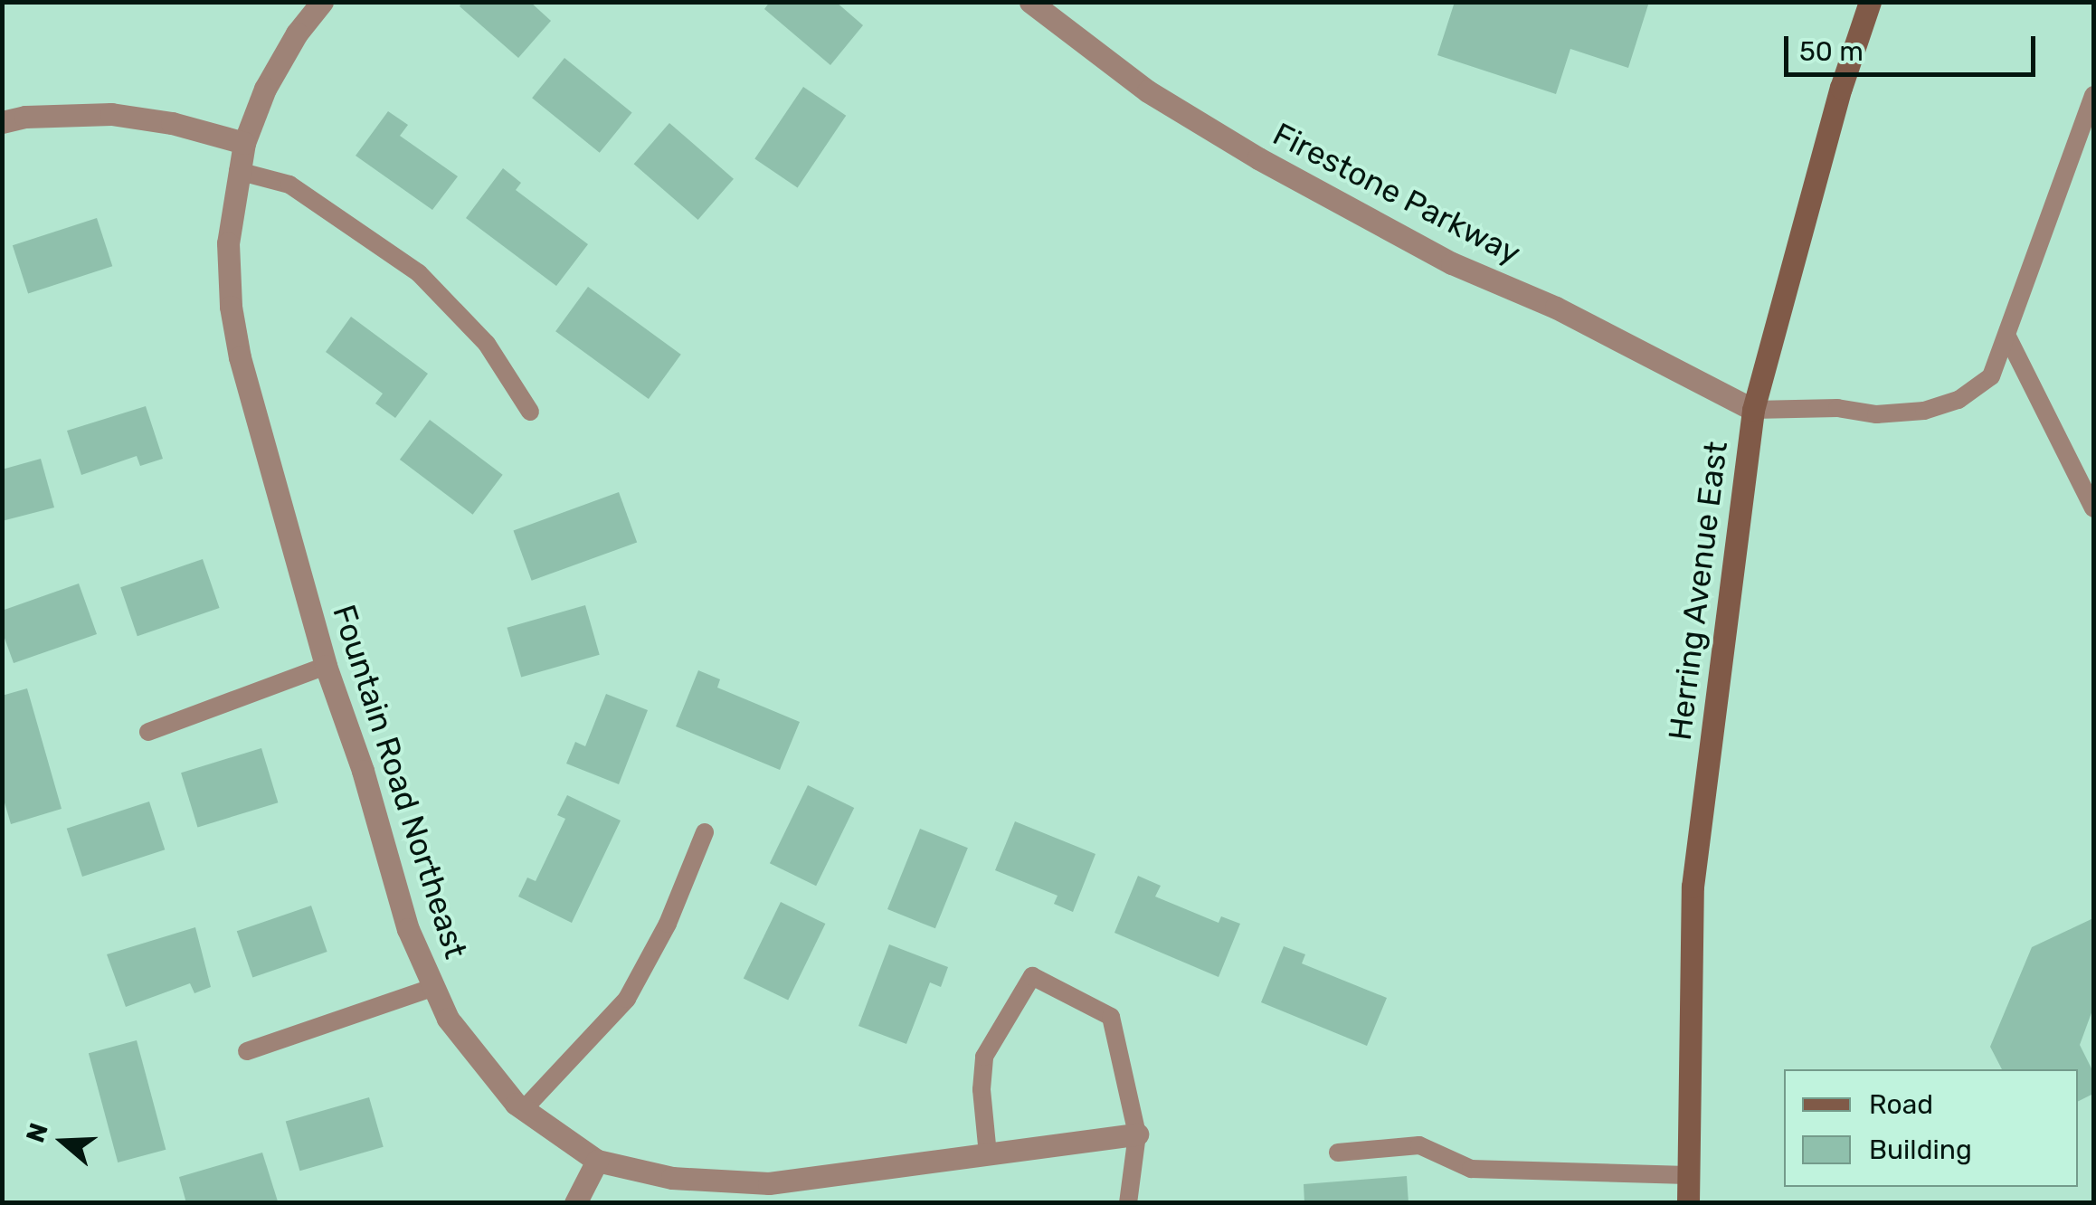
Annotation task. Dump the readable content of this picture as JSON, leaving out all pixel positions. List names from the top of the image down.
{
  "streets": {
    "main road": ["Herring Avenue East"],
    "street": ["Firestone Parkway", "Fountain Road Northeast"]
  },
  "crossings": [
    ["Firestone Parkway", "Herring Avenue East"]
  ],
  "legend": ["Road", "Building"],
  "scale_bar": "50 m",
  "north": "left"
}
